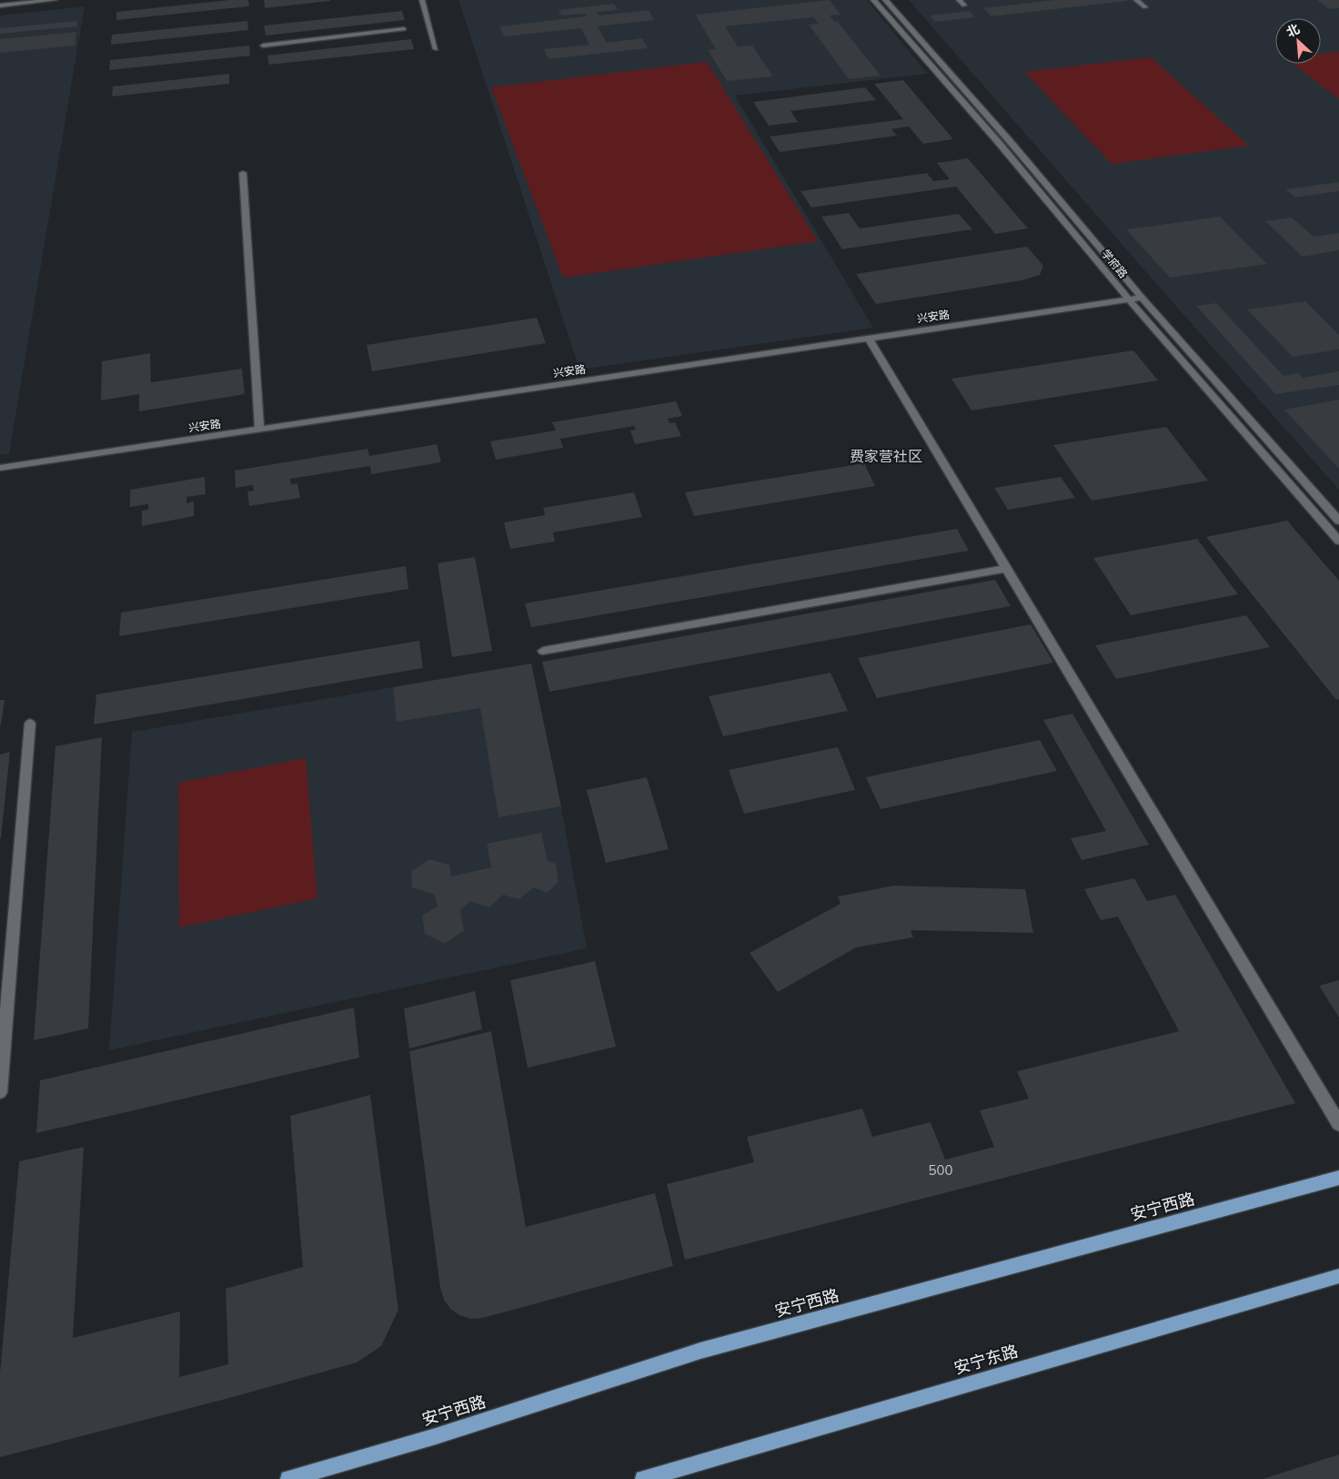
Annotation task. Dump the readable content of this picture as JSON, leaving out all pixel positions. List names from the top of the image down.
{
  "streets": {
    "main road": ["安宁西路", "安宁东路"],
    "street": ["学府路", "兴安路"]
  },
  "crossings": [
    ["学府路", "兴安路"]
  ],
  "districts": ["费家营社区"],
  "house_numbers": ["500"],
  "north": "top left"
}
